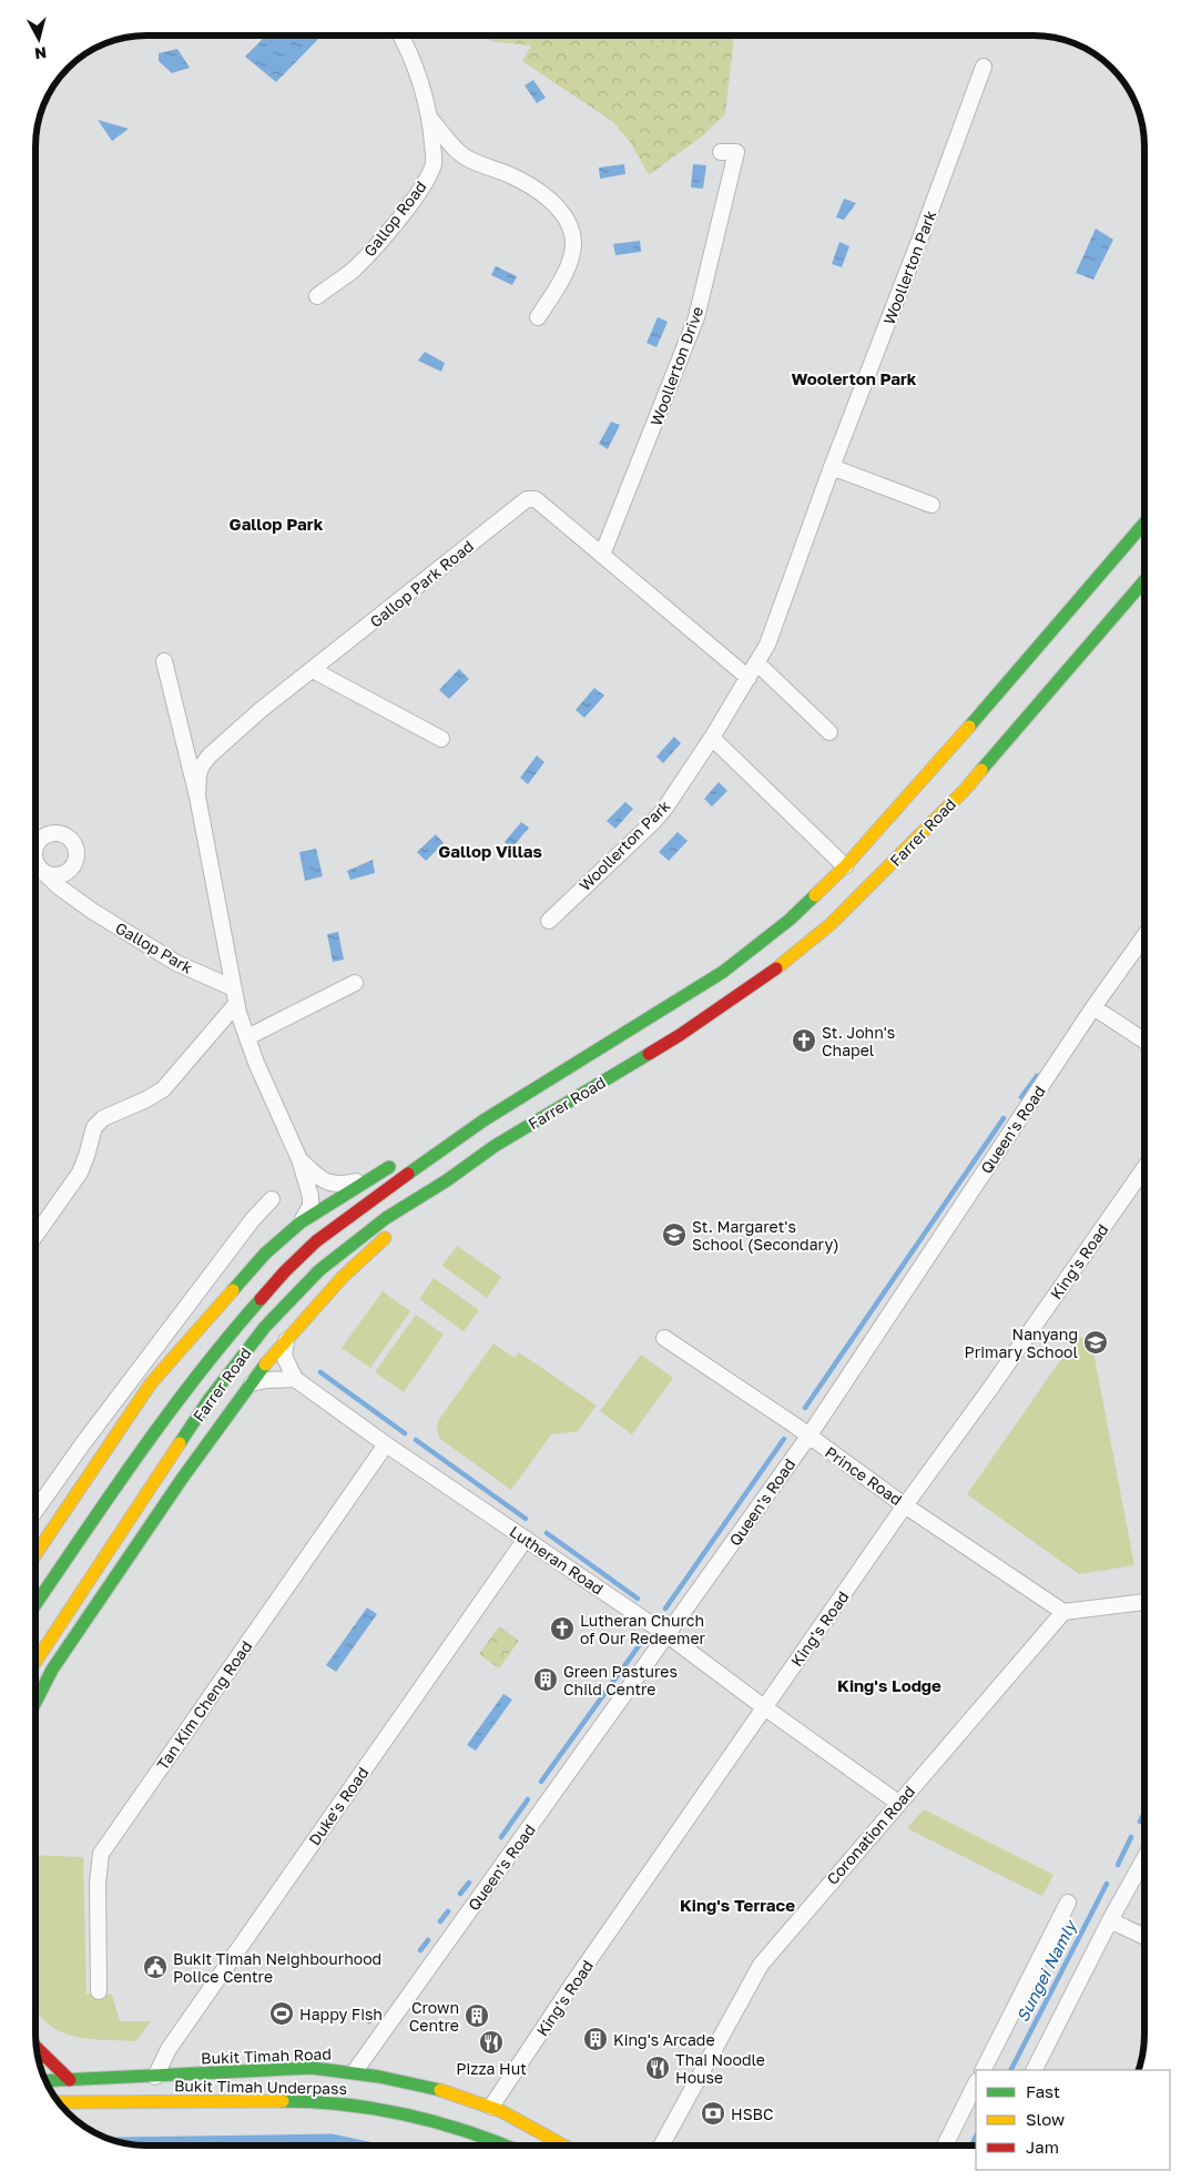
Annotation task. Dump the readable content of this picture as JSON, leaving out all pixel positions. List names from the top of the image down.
{
  "streets": {
    "highway": ["Farrer Road", "Bukit Timah Road", "Bukit Timah Underpass"],
    "street": [
      "Gallop Road",
      "Woollerton Park",
      "Woollerton Drive",
      "Gallop Park Road",
      "Gallop Park",
      "Queen's Road",
      "King's Road",
      "Prince Road",
      "Lutheran Road",
      "Tan Kim Cheng Road",
      "Duke's Road",
      "Coronation Road"
    ]
  },
  "crossings": [
    ["Woollerton Drive", "Gallop Park Road"],
    ["Gallop Park Road", "Gallop Park"],
    ["Queen's Road", "Prince Road"],
    ["Queen's Road", "Lutheran Road"],
    ["Queen's Road", "Bukit Timah Road"],
    ["King's Road", "Prince Road"],
    ["King's Road", "Lutheran Road"],
    ["King's Road", "Bukit Timah Road"],
    ["Prince Road", "Coronation Road"],
    ["Lutheran Road", "Tan Kim Cheng Road"],
    ["Lutheran Road", "Duke's Road"],
    ["Lutheran Road", "Coronation Road"],
    ["Duke's Road", "Bukit Timah Road"]
  ],
  "districts": [
    "Woolerton Park",
    "Gallop Park",
    "Gallop Villas",
    "King's Lodge",
    "King's Terrace"
  ],
  "water": ["Sungei Namly"],
  "places": {
    "church": ["St. John's Chapel", "Lutheran Church of Our Redeemer"],
    "school or university": ["St. Margaret's School (Secondary)", "Nanyang Primary School"],
    "building": ["Green Pastures Child Centre", "Crown Centre", "King's Arcade"],
    "public building": ["Bukit Timah Neighbourhood Police Centre"],
    "sports": ["Happy Fish"],
    "restaurant": ["Pizza Hut", "Thai Noodle House"],
    "bank": ["HSBC"]
  },
  "legend": ["Fast", "Slow", "Jam"],
  "north": "bottom"
}
